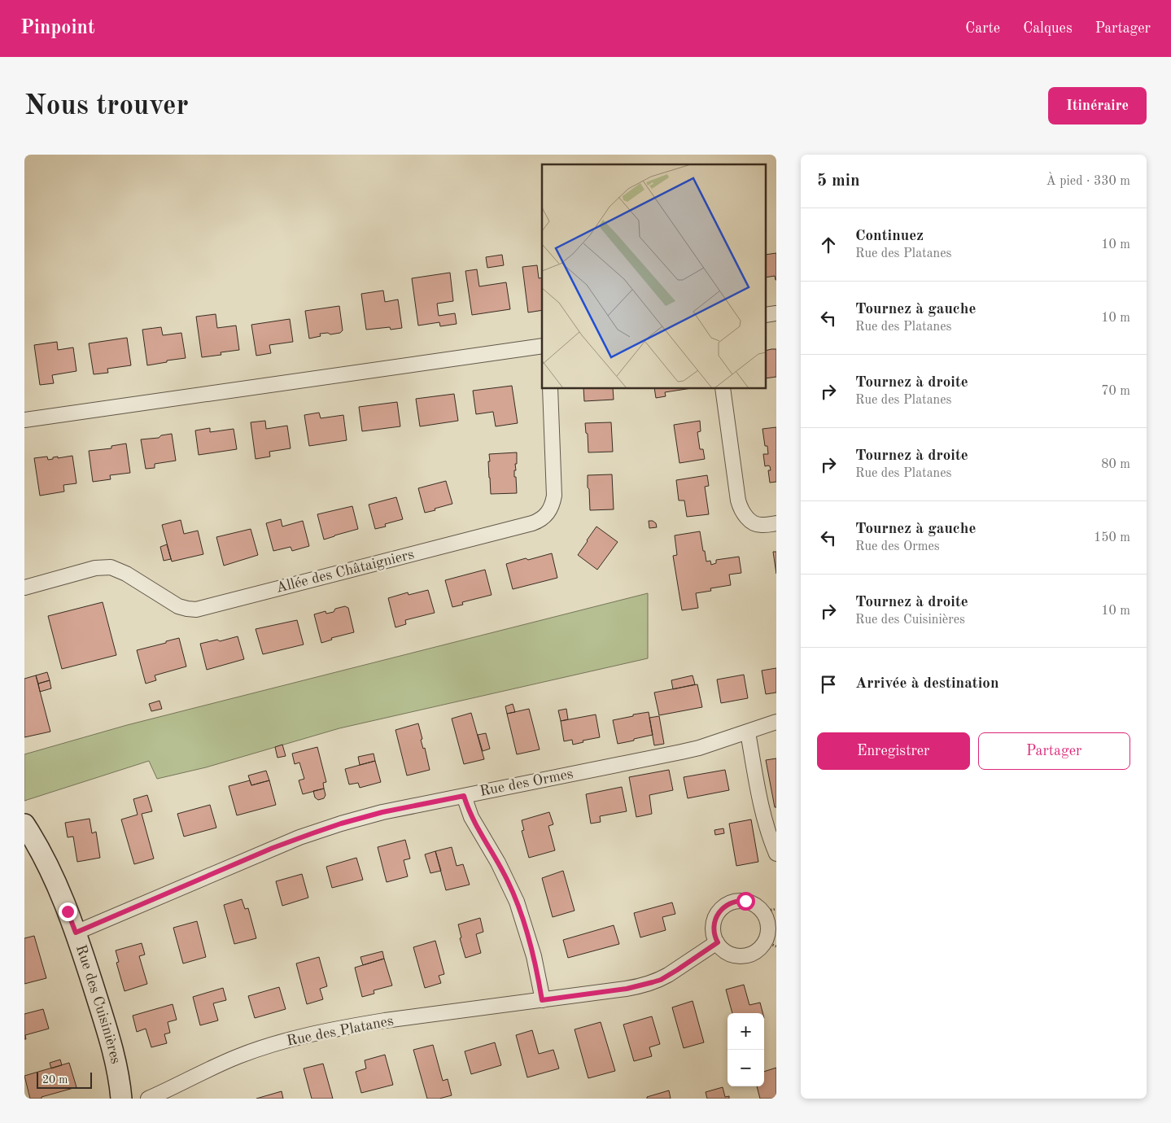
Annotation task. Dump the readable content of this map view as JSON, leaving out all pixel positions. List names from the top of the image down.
{
  "streets": {
    "street": [
      "Allée des Châtaigniers",
      "Rue des Ormes",
      "Rue des Cuisinières",
      "Rue des Platanes"
    ]
  },
  "crossings": [
    ["Rue des Ormes", "Rue des Cuisinières"]
  ],
  "scale_bar": "20 m",
  "page": {
    "header": "Pinpoint",
    "nav": ["Carte", "Calques", "Partager"],
    "buttons": [
      "Itinéraire",
      ["Enregistrer", "Partager"]
    ],
    "title": "Nous trouver",
    "heading": ["5 min", "À pied · 330 m"],
    "list": [
      ["Continuez", "Rue des Platanes", "10 m"],
      ["Tournez à gauche", "Rue des Platanes", "10 m"],
      ["Tournez à droite", "Rue des Platanes", "70 m"],
      ["Tournez à droite", "Rue des Platanes", "80 m"],
      ["Tournez à gauche", "Rue des Ormes", "150 m"],
      ["Tournez à droite", "Rue des Cuisinières", "10 m"],
      "Arrivée à destination"
    ],
    "map_buttons": ["+", "−"],
    "scale": "20 m"
  }
}
